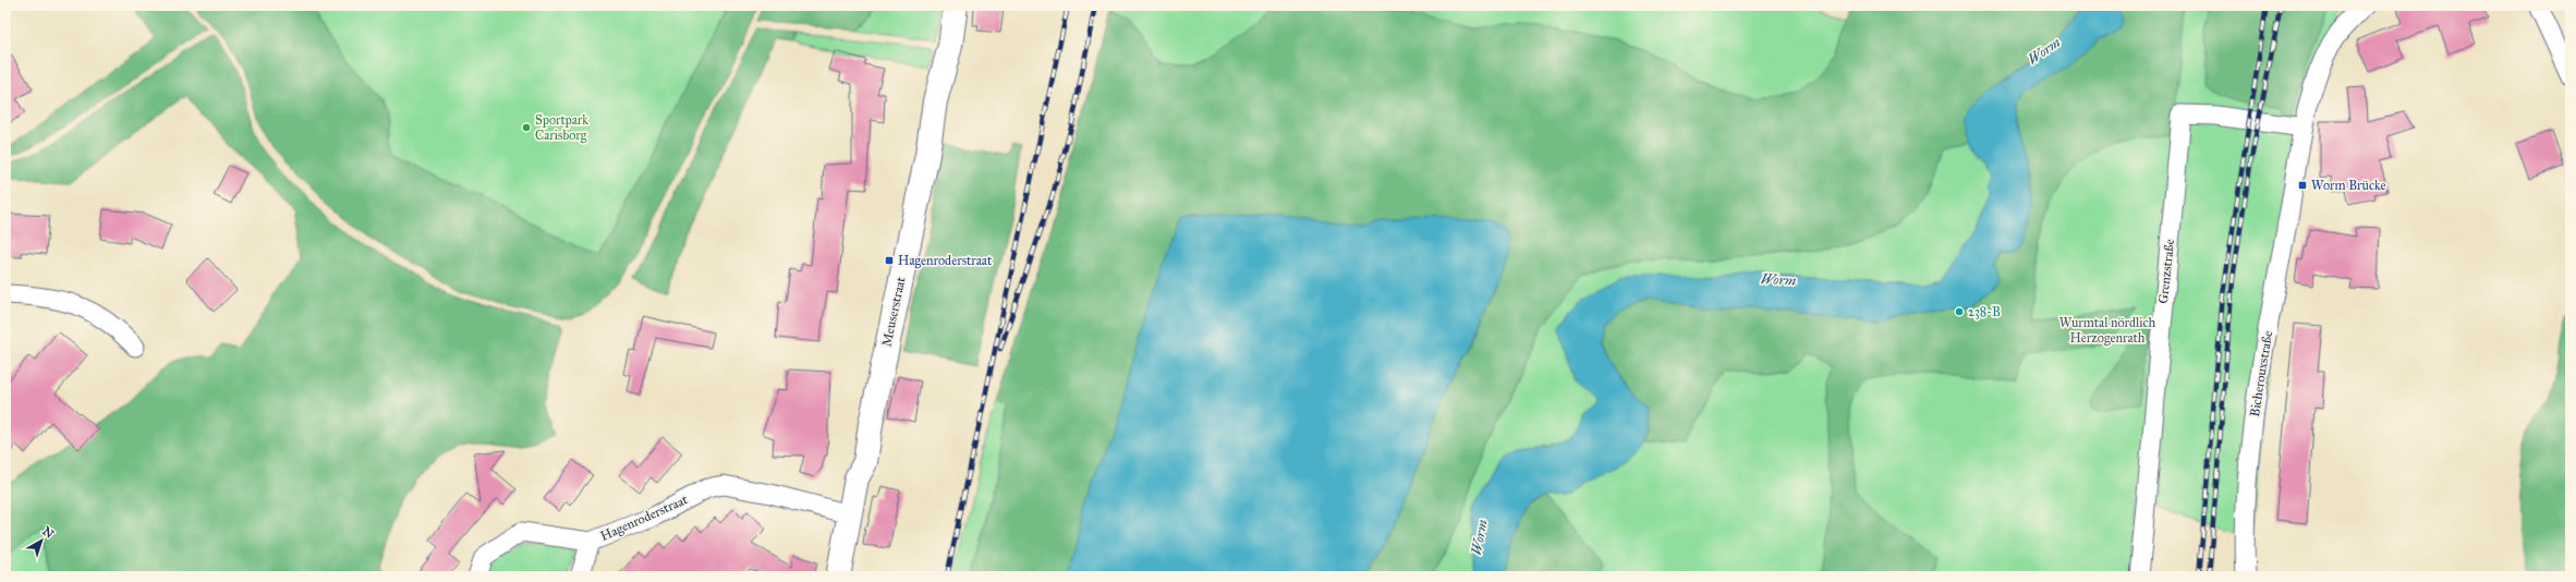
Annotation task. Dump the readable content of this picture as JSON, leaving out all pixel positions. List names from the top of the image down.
{
  "streets": {
    "street": [
      "Grenzstraße",
      "Meuserstraat",
      "Bicherouxstraße",
      "Hagenroderstraat"
    ]
  },
  "crossings": [
    ["Grenzstraße", "Bicherouxstraße"],
    ["Meuserstraat", "Hagenroderstraat"]
  ],
  "water": ["Worm"],
  "parks": ["Wurmtal nördlich Herzogenrath"],
  "places": {
    "other": ["Sportpark Carisborg", "238-B"],
    "transit": ["Worm Brücke", "Hagenroderstraat"]
  },
  "north": "top right"
}
